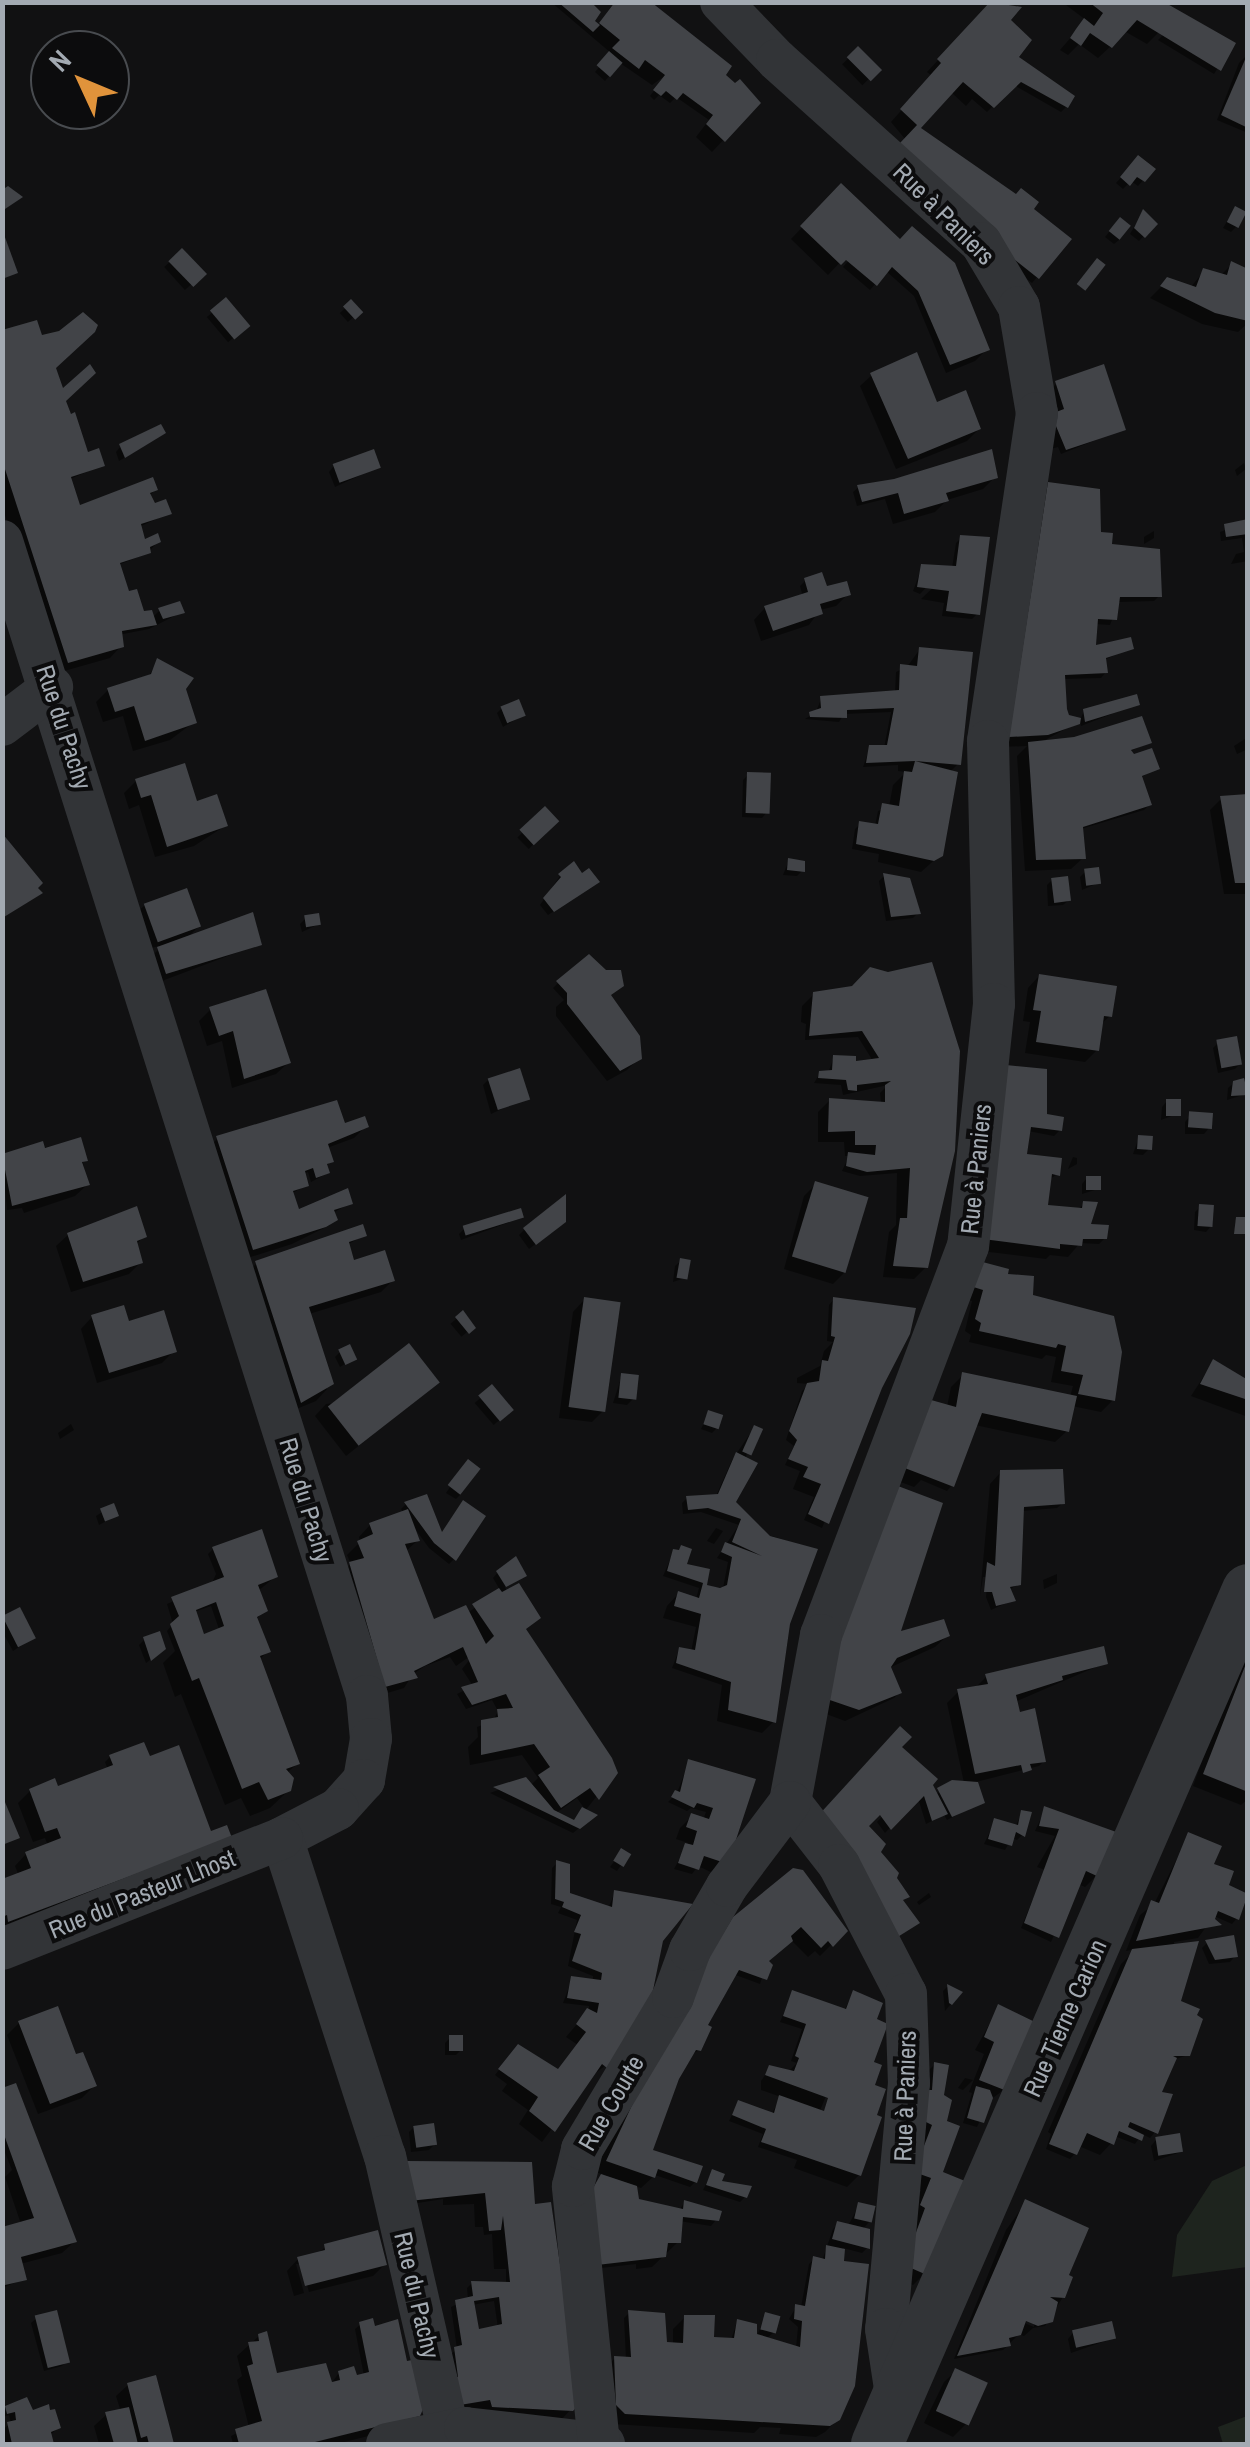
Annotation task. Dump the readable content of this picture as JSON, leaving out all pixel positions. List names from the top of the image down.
{
  "streets": {
    "street": [
      "Rue à Paniers",
      "Rue du Pachy",
      "Rue du Pasteur Lhost",
      "Rue Tierne Carion",
      "Rue Courte"
    ]
  },
  "crossings": [
    ["Rue à Paniers", "Rue Tierne Carion"],
    ["Rue à Paniers", "Rue Courte"],
    ["Rue du Pachy", "Rue du Pasteur Lhost"]
  ],
  "north": "top left"
}
